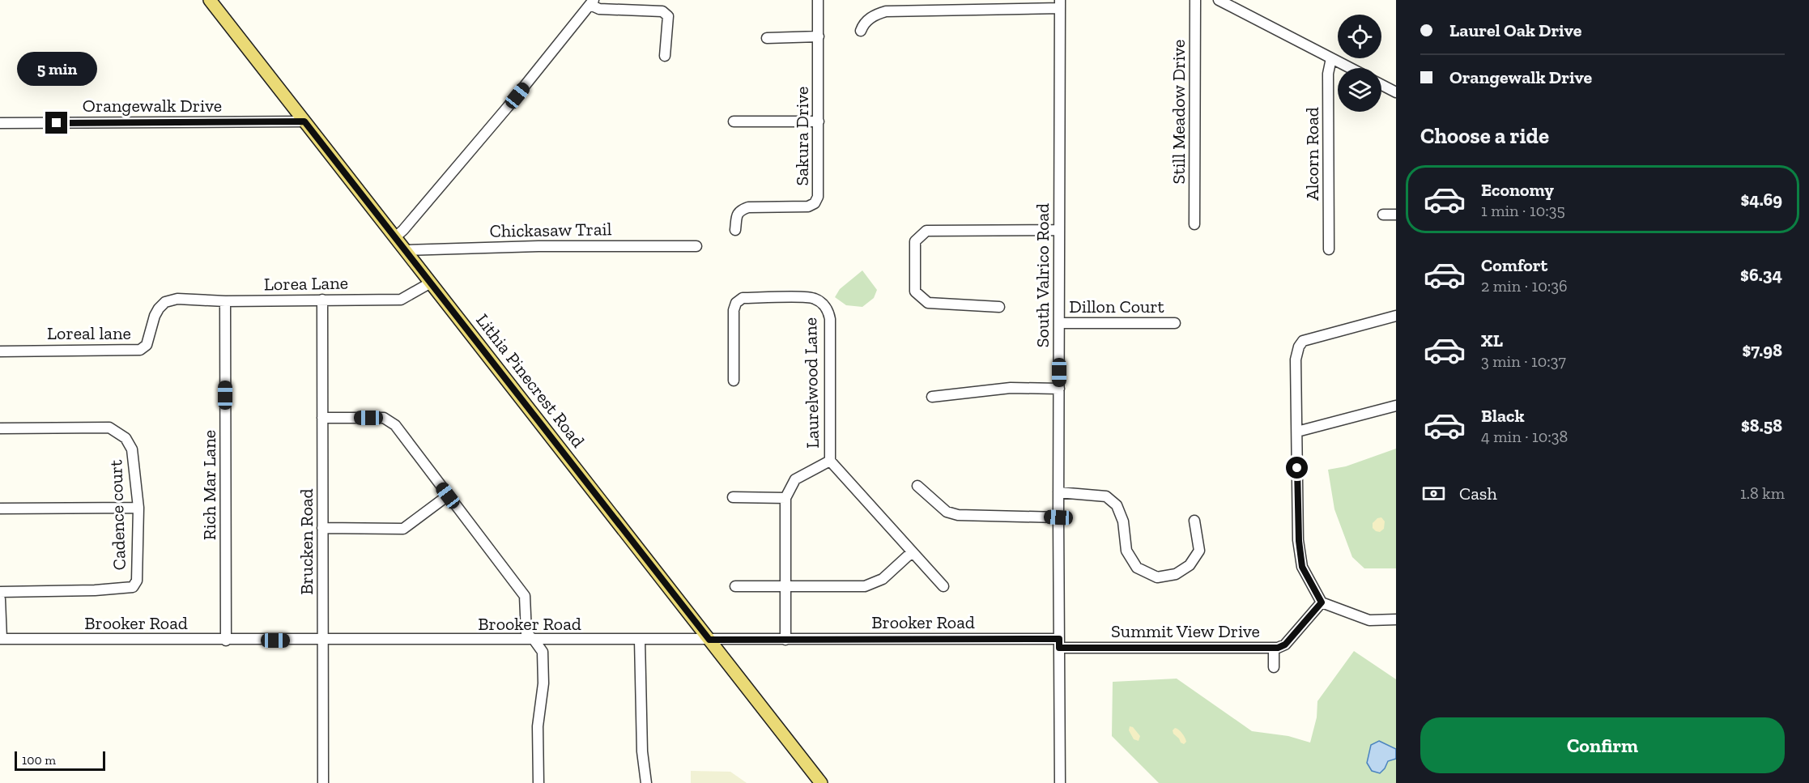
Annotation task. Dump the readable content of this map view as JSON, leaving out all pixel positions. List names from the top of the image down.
{
  "streets": {
    "main road": ["Lithia Pinecrest Road"],
    "street": [
      "Orangewalk Drive",
      "Still Meadow Drive",
      "Sakura Drive",
      "Alcorn Road",
      "Chickasaw Trail",
      "South Valrico Road",
      "Lorea Lane",
      "Dillon Court",
      "Loreal lane",
      "Laurelwood Lane",
      "Rich Mar Lane",
      "Cadence court",
      "Brucken Road",
      "Brooker Road",
      "Summit View Drive"
    ]
  },
  "crossings": [
    ["Orangewalk Drive", "Lithia Pinecrest Road"],
    ["Chickasaw Trail", "Lithia Pinecrest Road"],
    ["South Valrico Road", "Dillon Court"],
    ["South Valrico Road", "Brooker Road"],
    ["South Valrico Road", "Summit View Drive"],
    ["Lorea Lane", "Loreal lane"],
    ["Lorea Lane", "Lithia Pinecrest Road"],
    ["Lorea Lane", "Rich Mar Lane"],
    ["Lorea Lane", "Brucken Road"],
    ["Lithia Pinecrest Road", "Brooker Road"],
    ["Rich Mar Lane", "Brooker Road"],
    ["Brucken Road", "Brooker Road"],
    ["Brooker Road", "Summit View Drive"]
  ],
  "scale_bar": "100 m",
  "page": {
    "banner": ["Laurel Oak Drive", "Orangewalk Drive"],
    "bubble": "5 min",
    "heading": "Choose a ride",
    "list": [
      {
        "name": "Economy",
        "note": "1 min · 10:35",
        "value": "$4.69"
      },
      {
        "name": "Comfort",
        "note": "2 min · 10:36",
        "value": "$6.34"
      },
      {
        "name": "XL",
        "note": "3 min · 10:37",
        "value": "$7.98"
      },
      {
        "name": "Black",
        "note": "4 min · 10:38",
        "value": "$8.58"
      }
    ],
    "pay": ["Cash", "1.8 km"],
    "buttons": "Confirm",
    "scale": "100 m"
  }
}
